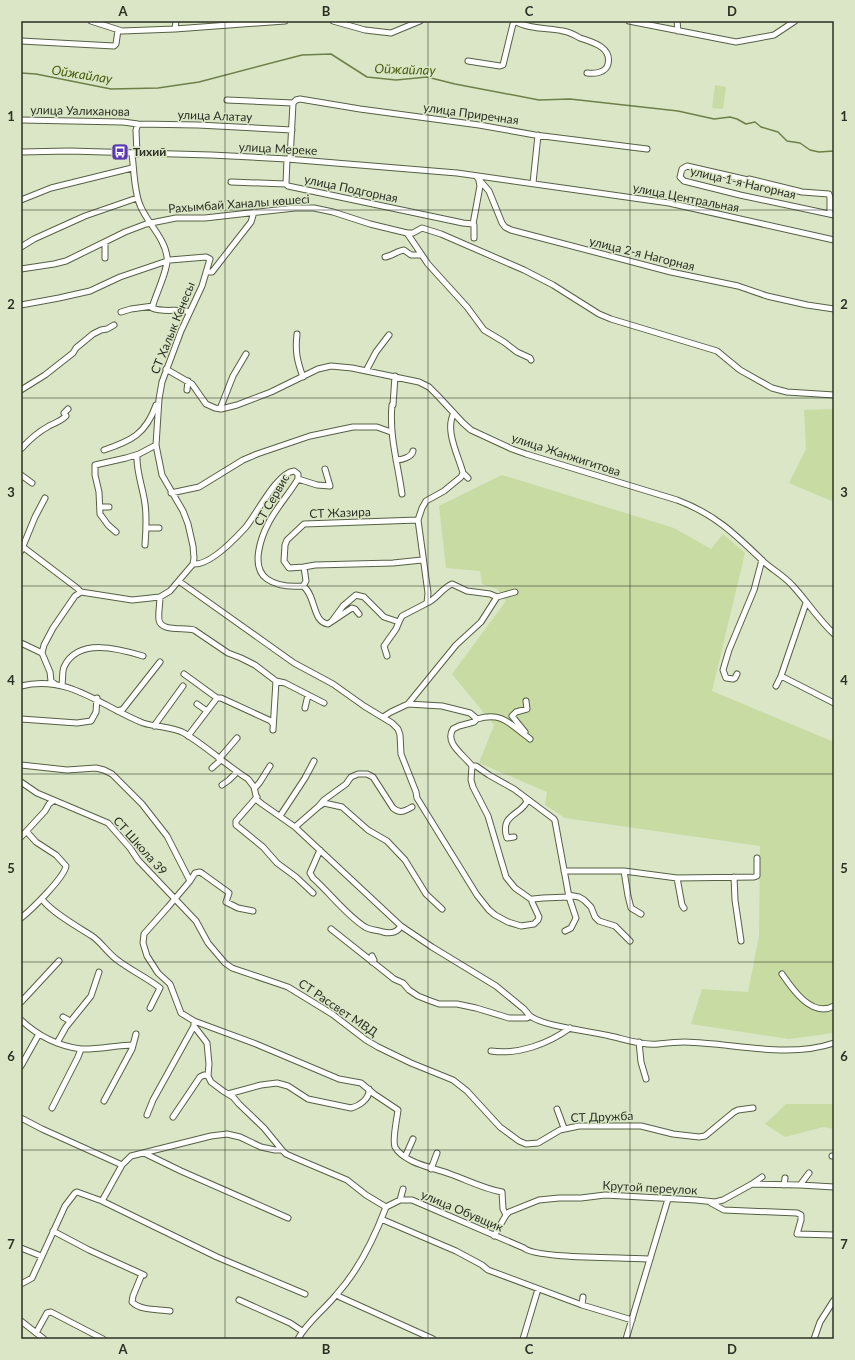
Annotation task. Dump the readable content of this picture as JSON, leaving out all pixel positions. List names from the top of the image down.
{
  "streets": {
    "street": [
      "улица Уалиханова",
      "улица Приречная",
      "улица Алатау",
      "улица Мереке",
      "улица 1-я Нагорная",
      "улица Подгорная",
      "улица Центральная",
      "Рахымбай Ханалы көшесі",
      "улица 2-я Нагорная",
      "СТ Халык Кенесы",
      "улица Жанжигитова",
      "СТ Сервис",
      "СТ Жазира",
      "СТ Школа 39",
      "СТ Рассвет МВД",
      "СТ Дружба",
      "Крутой переулок",
      "улица Обувщик"
    ]
  },
  "crossings": [
    ["улица Уалиханова", "улица Алатау"],
    ["улица Приречная", "улица Алатау"],
    ["улица Мереке", "улица Центральная"],
    ["улица Мереке", "улица 2-я Нагорная"],
    ["Рахымбай Ханалы көшесі", "СТ Халык Кенесы"],
    ["СТ Халык Кенесы", "СТ Сервис"],
    ["СТ Школа 39", "СТ Рассвет МВД"],
    ["СТ Рассвет МВД", "СТ Дружба"]
  ],
  "water": ["Ойжайлау"],
  "places": {
    "bus stop": ["Тихий"]
  },
  "grid": {
    "columns": [
      "A",
      "B",
      "C",
      "D"
    ],
    "rows": [
      "1",
      "2",
      "3",
      "4",
      "5",
      "6",
      "7"
    ]
  }
}
